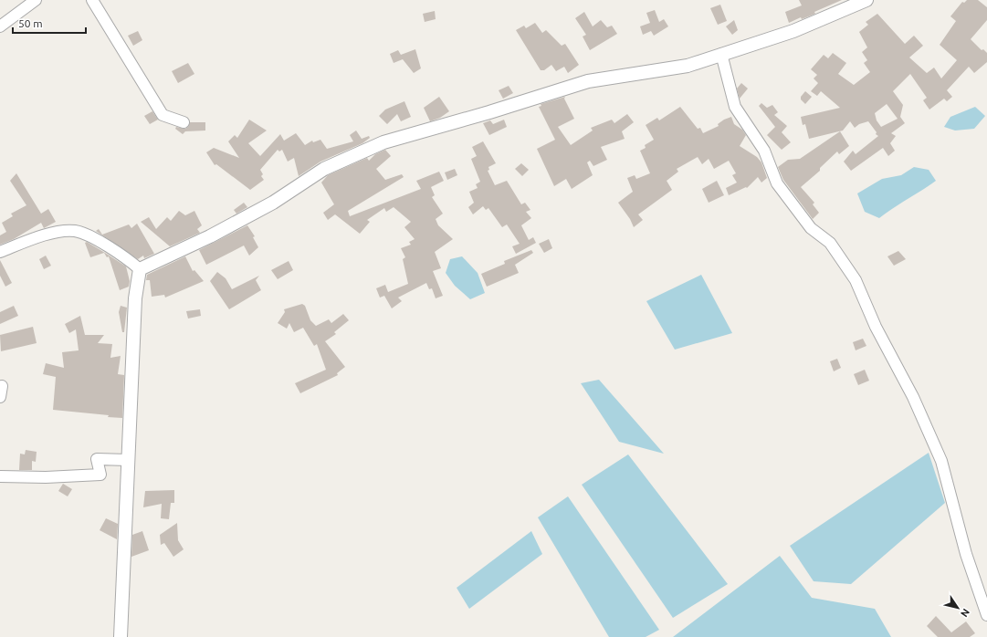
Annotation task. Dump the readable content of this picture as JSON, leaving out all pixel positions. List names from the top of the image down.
{
  "scale_bar": "50 m",
  "north": "bottom right"
}
